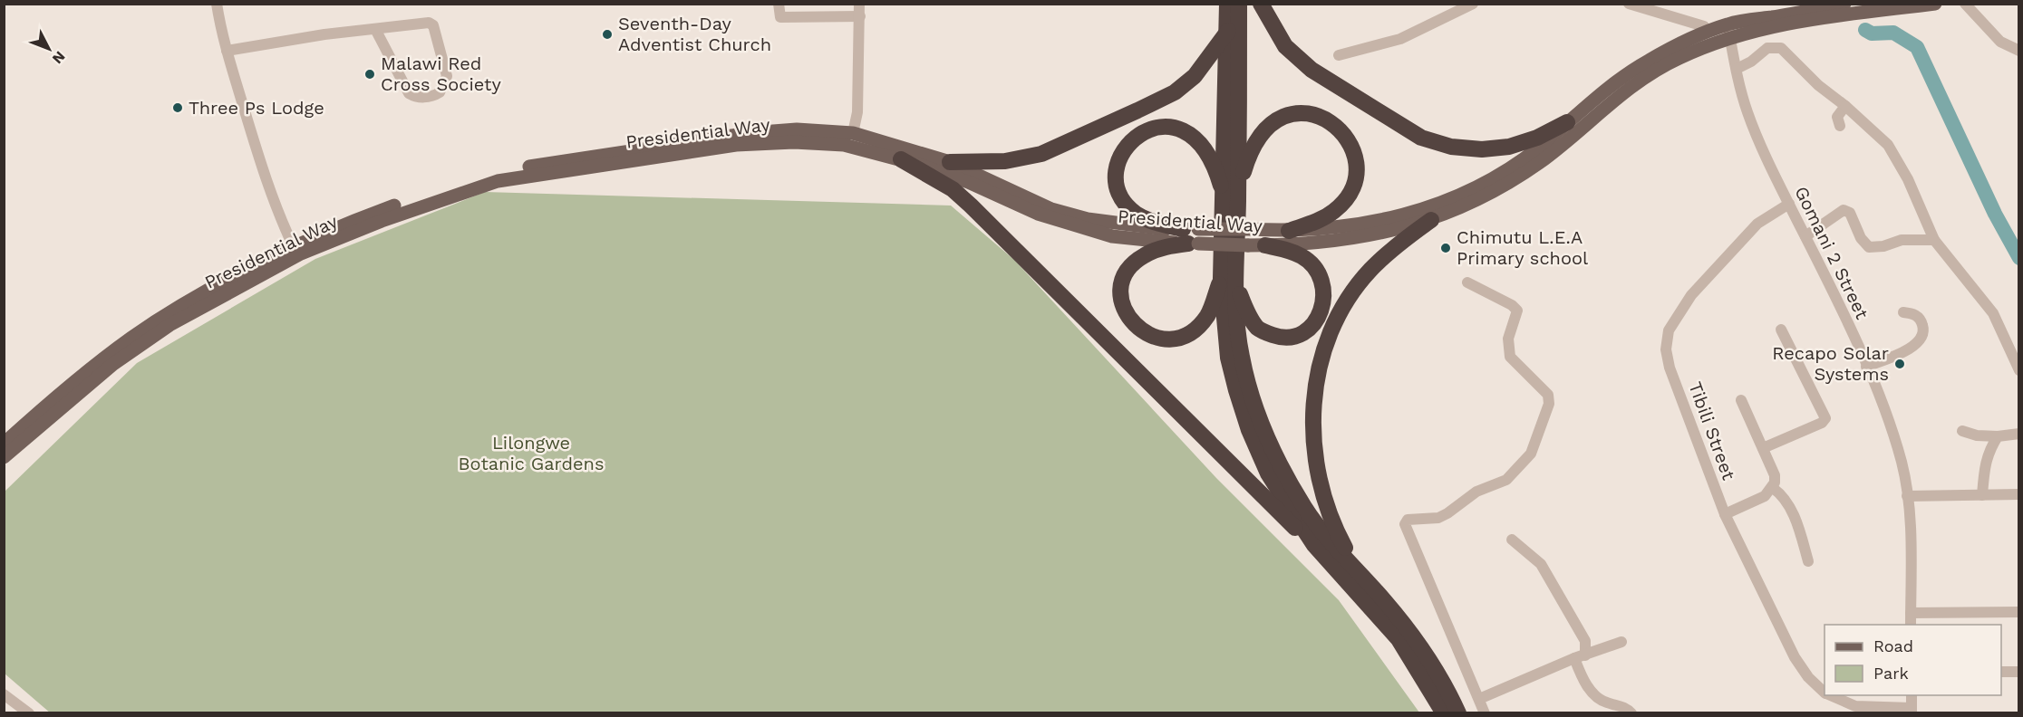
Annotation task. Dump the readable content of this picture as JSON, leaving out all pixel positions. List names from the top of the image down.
{
  "streets": {
    "main road": ["Presidential Way"],
    "street": ["Gomani 2 Street", "Tibili Street"]
  },
  "crossings": [
    ["Presidential Way", "Gomani 2 Street"],
    ["Gomani 2 Street", "Tibili Street"]
  ],
  "parks": ["Lilongwe Botanic Gardens"],
  "places": [
    "Seventh-Day Adventist Church",
    "Malawi Red Cross Society",
    "Three Ps Lodge",
    "Chimutu L.E.A Primary school",
    "Recapo Solar Systems"
  ],
  "legend": ["Road", "Park"],
  "north": "bottom right"
}
